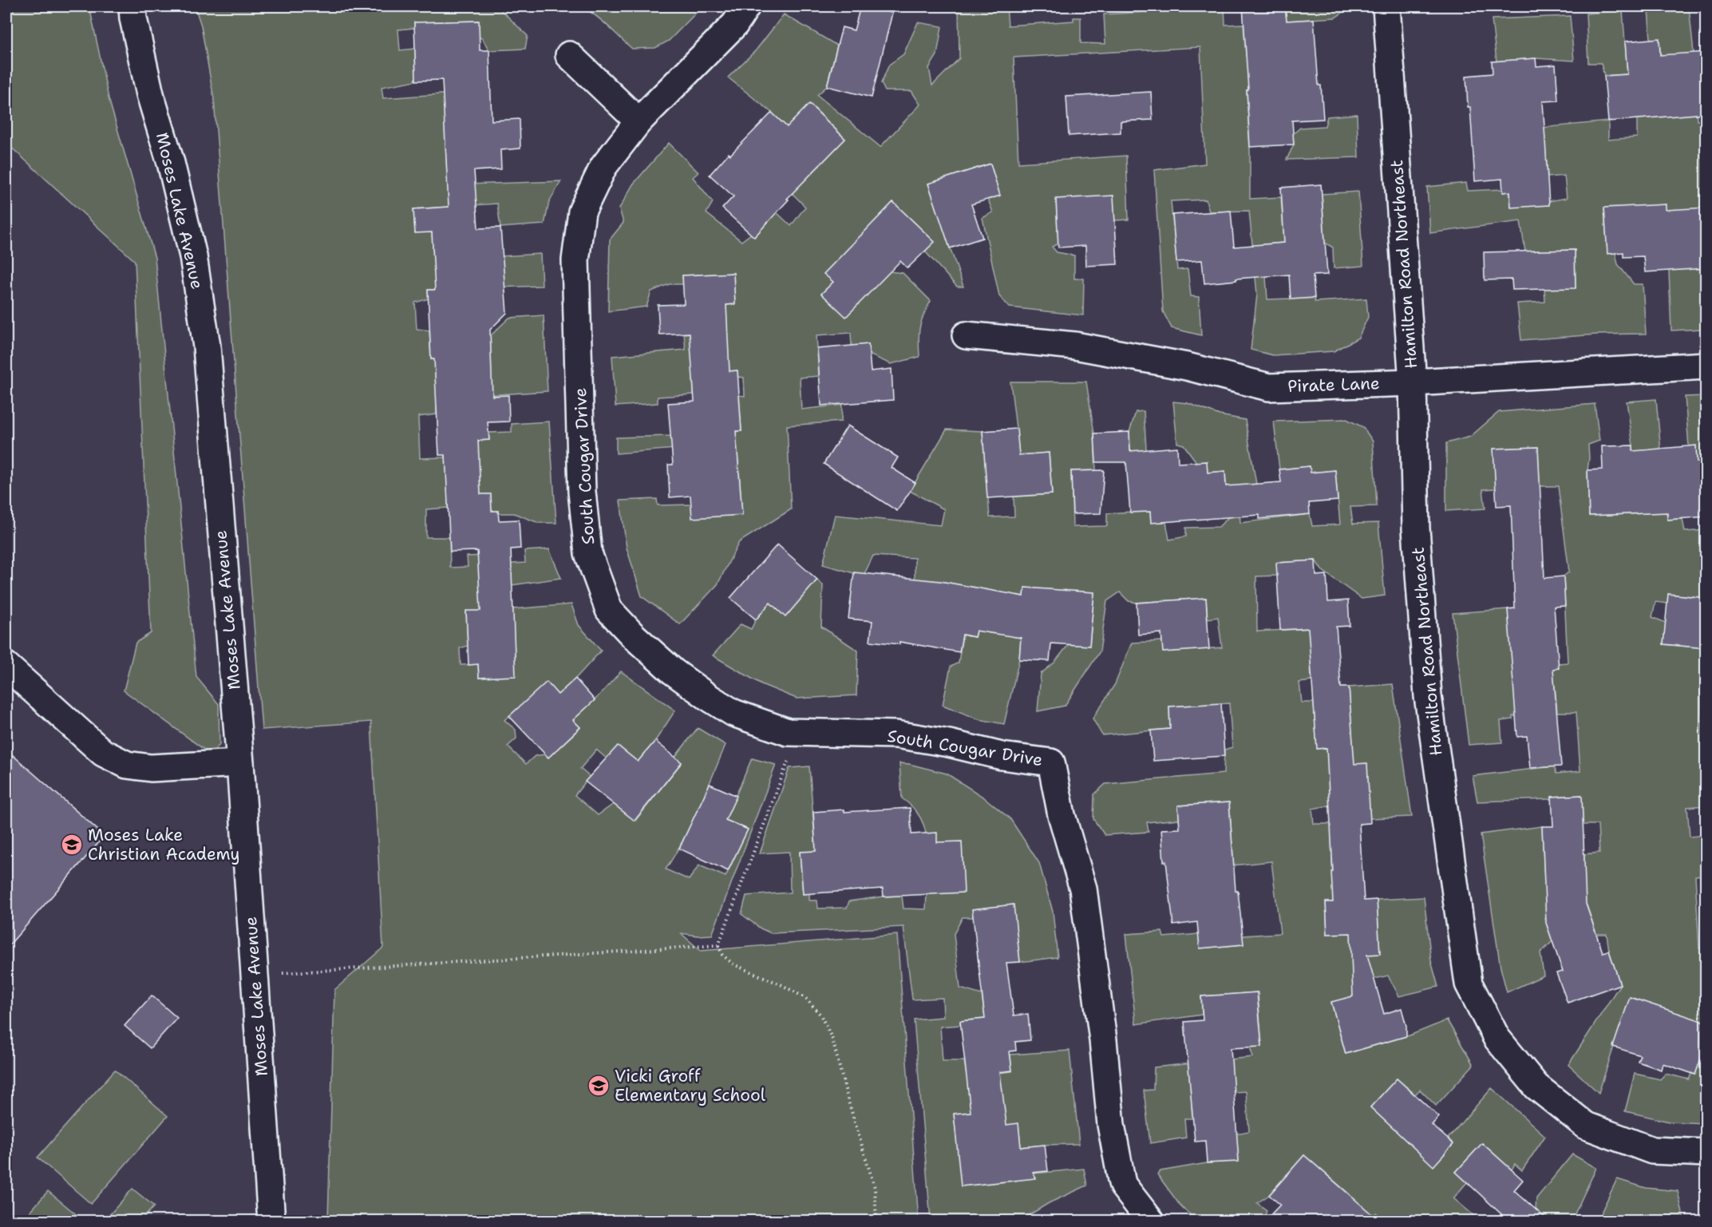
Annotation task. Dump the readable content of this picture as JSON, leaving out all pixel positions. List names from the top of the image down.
{
  "streets": {
    "street": [
      "Moses Lake Avenue",
      "Hamilton Road Northeast",
      "Pirate Lane",
      "South Cougar Drive"
    ]
  },
  "crossings": [
    ["Hamilton Road Northeast", "Pirate Lane"]
  ],
  "places": {
    "school or university": ["Moses Lake Christian Academy", "Vicki Groff Elementary School"]
  }
}
